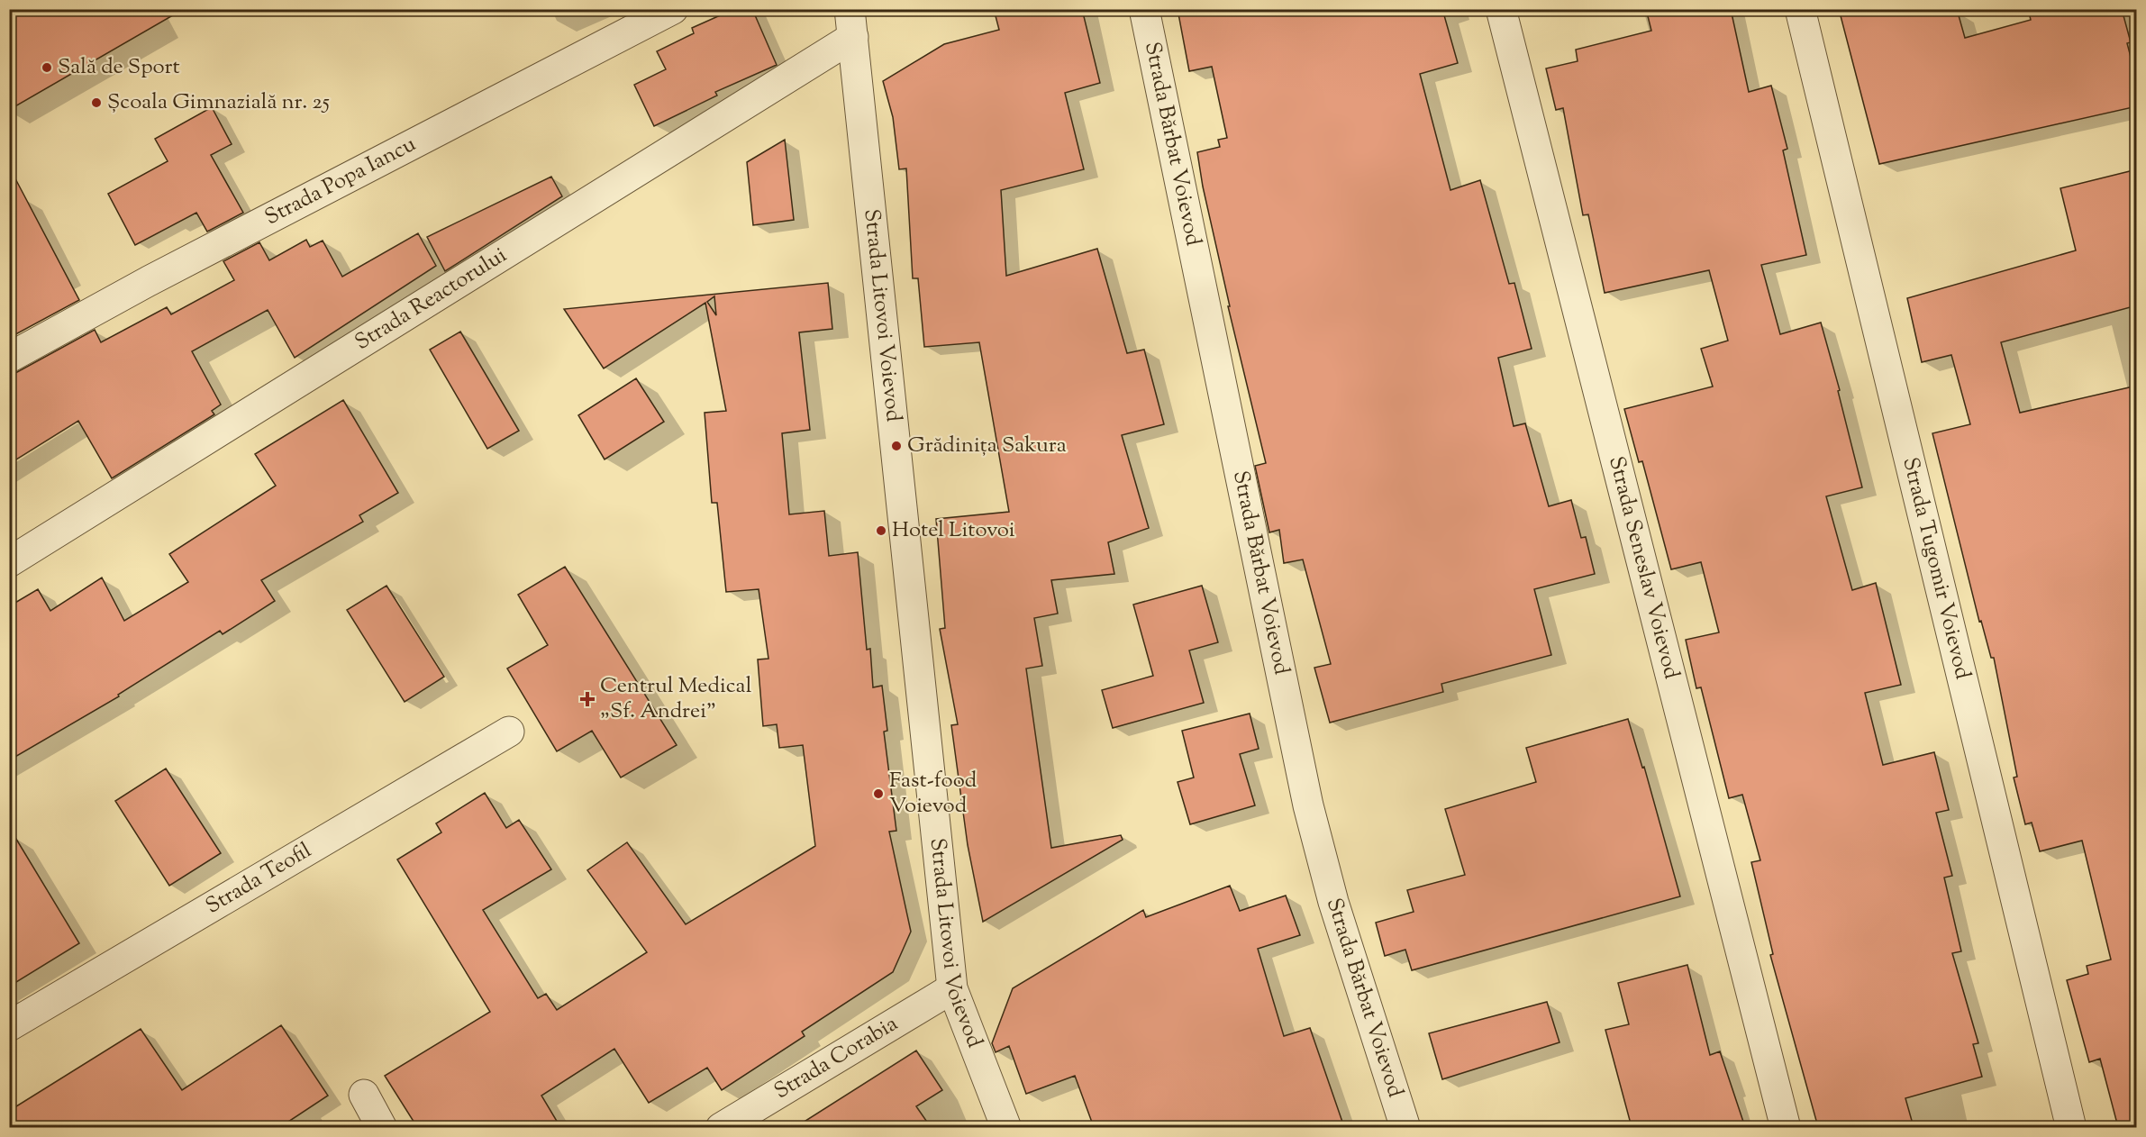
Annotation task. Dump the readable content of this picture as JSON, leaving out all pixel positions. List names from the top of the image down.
{
  "streets": {
    "street": [
      "Strada Bărbat Voievod",
      "Strada Popa Iancu",
      "Strada Reactorului",
      "Strada Litovoi Voievod",
      "Strada Seneslav Voievod",
      "Strada Tugomir Voievod",
      "Strada Teofil",
      "Strada Corabia"
    ]
  },
  "crossings": [
    ["Strada Reactorului", "Strada Litovoi Voievod"],
    ["Strada Litovoi Voievod", "Strada Corabia"]
  ],
  "places": {
    "other": [
      "Sală de Sport",
      "Școala Gimnazială nr. 25",
      "Grădinița Sakura",
      "Hotel Litovoi",
      "Fast-food Voievod"
    ],
    "health": ["Centrul Medical „Sf. Andrei”"]
  }
}
